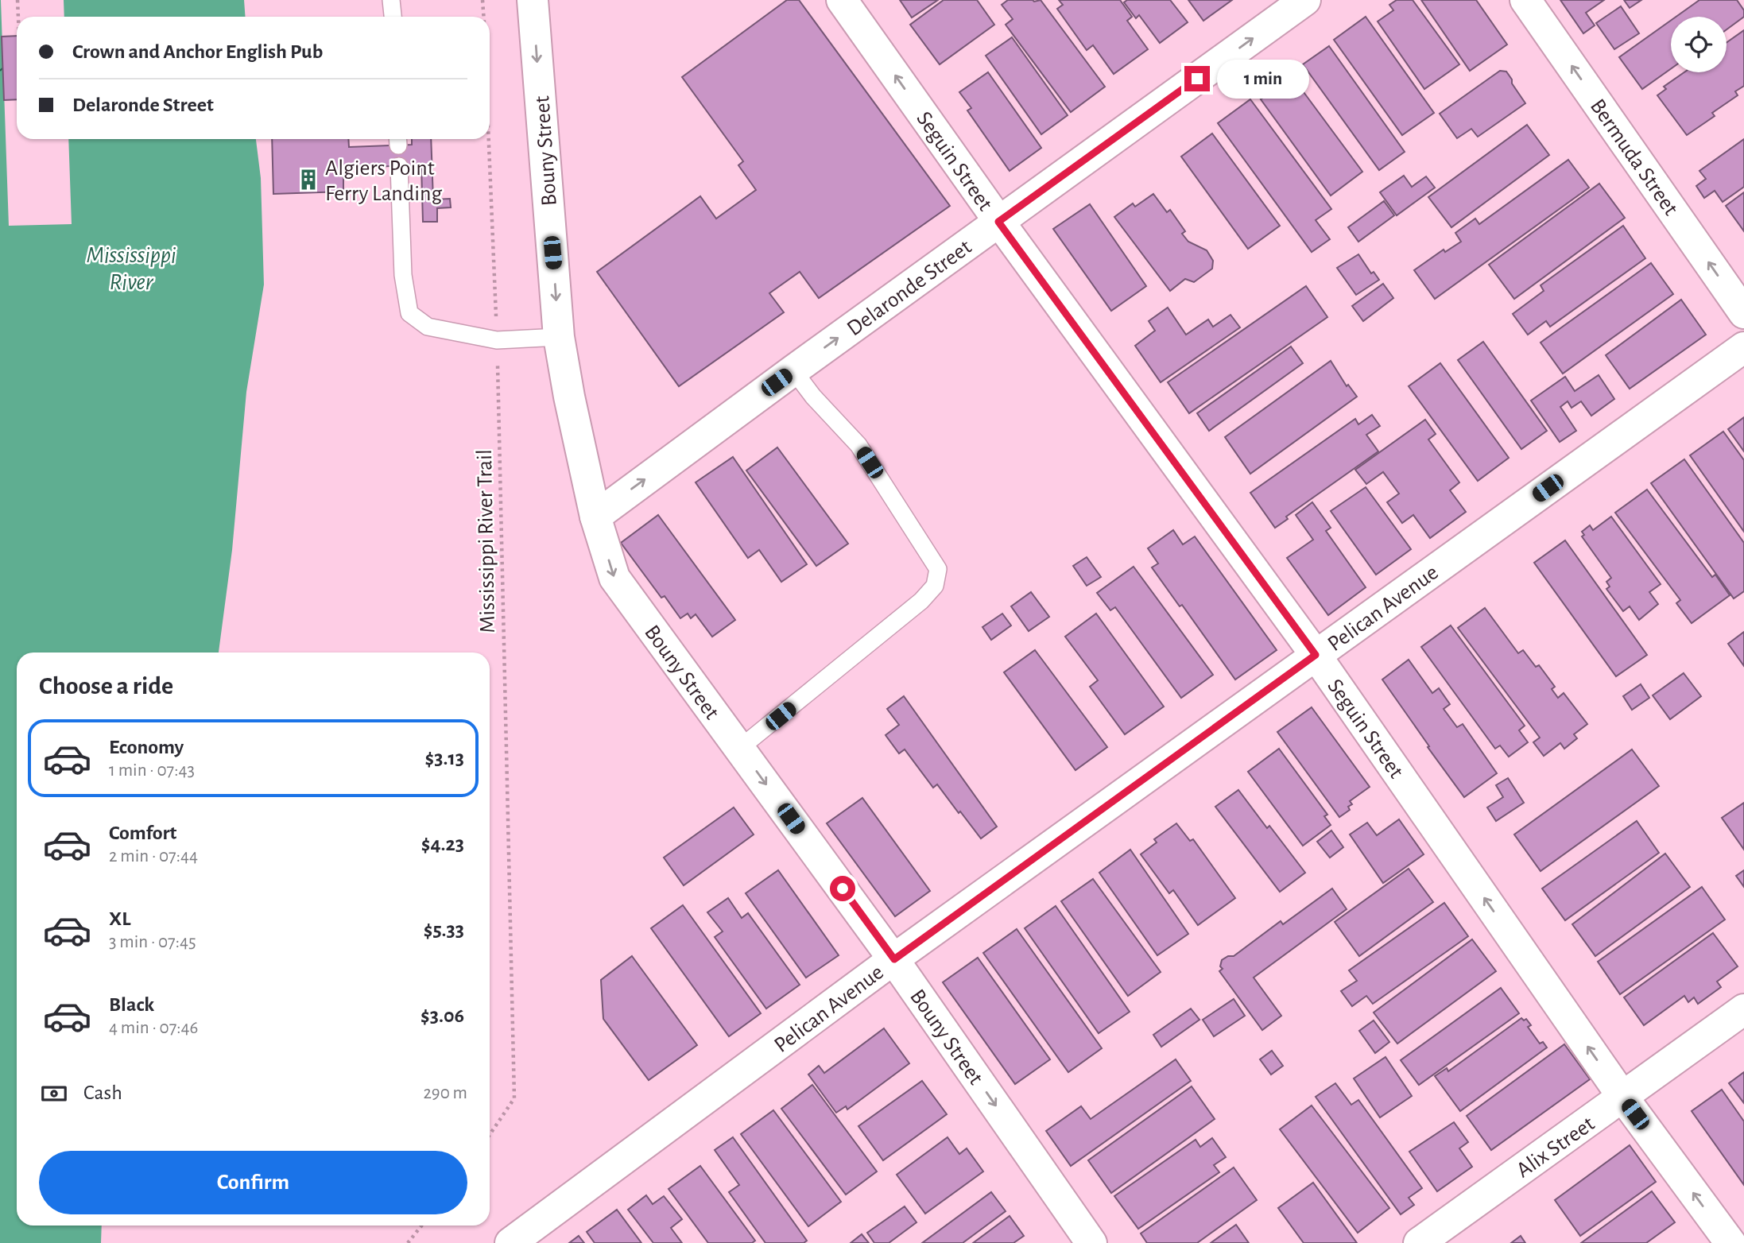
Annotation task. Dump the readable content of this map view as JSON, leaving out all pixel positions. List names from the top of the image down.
{
  "streets": {
    "street": [
      "Bouny Street",
      "Bermuda Street",
      "Seguin Street",
      "Delaronde Street",
      "Pelican Avenue",
      "Alix Street"
    ],
    "path": ["Mississippi River Trail"]
  },
  "crossings": [
    ["Bouny Street", "Delaronde Street"],
    ["Bouny Street", "Pelican Avenue"],
    ["Seguin Street", "Delaronde Street"],
    ["Seguin Street", "Pelican Avenue"],
    ["Seguin Street", "Alix Street"]
  ],
  "one_way": [
    "Bouny Street",
    "Bermuda Street",
    "Seguin Street",
    "Delaronde Street"
  ],
  "water": ["Mississippi River"],
  "places": {
    "building": ["Algiers Point Ferry Landing"]
  },
  "page": {
    "banner": ["Crown and Anchor English Pub", "Delaronde Street"],
    "bubble": "1 min",
    "heading": "Choose a ride",
    "list": [
      {
        "name": "Economy",
        "note": "1 min · 07:43",
        "value": "$3.13"
      },
      {
        "name": "Comfort",
        "note": "2 min · 07:44",
        "value": "$4.23"
      },
      {
        "name": "XL",
        "note": "3 min · 07:45",
        "value": "$5.33"
      },
      {
        "name": "Black",
        "note": "4 min · 07:46",
        "value": "$3.06"
      }
    ],
    "pay": ["Cash", "290 m"],
    "buttons": "Confirm"
  }
}
